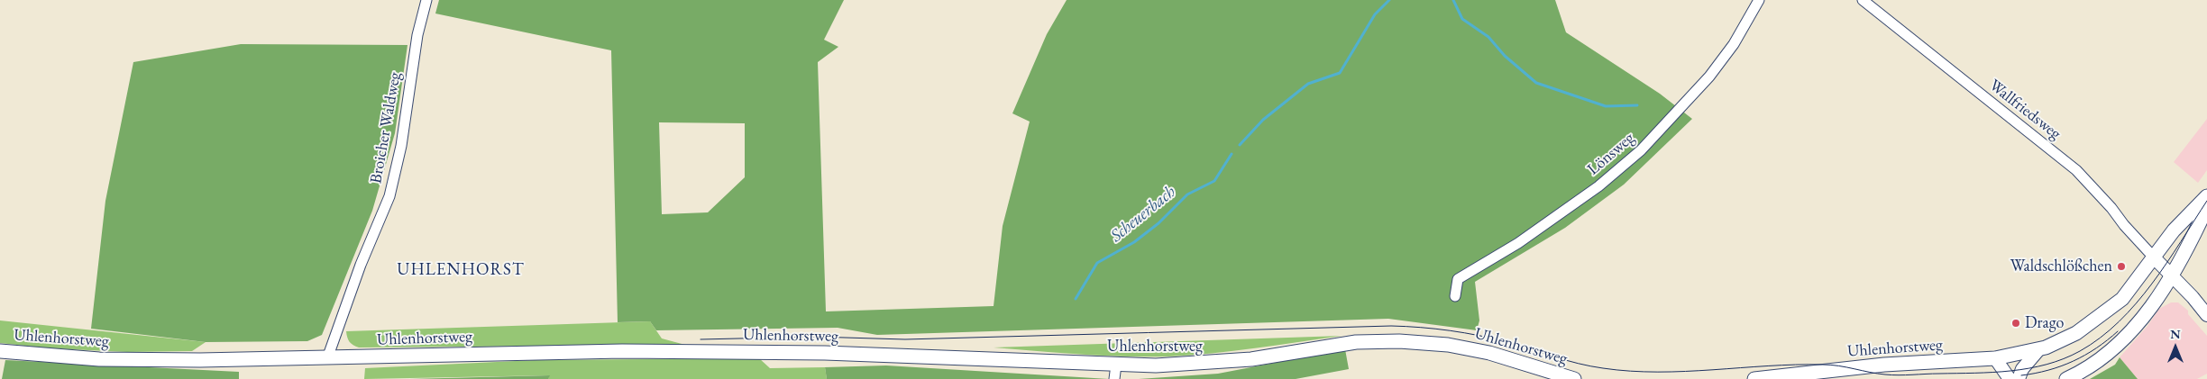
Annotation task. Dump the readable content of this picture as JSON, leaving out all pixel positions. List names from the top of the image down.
{
  "streets": {
    "main road": ["Uhlenhorstweg"],
    "street": ["Wallfriedsweg", "Broicher Waldweg", "Lönsweg"]
  },
  "crossings": [
    ["Wallfriedsweg", "Uhlenhorstweg"],
    ["Broicher Waldweg", "Uhlenhorstweg"]
  ],
  "districts": ["UHLENHORST"],
  "water": ["Scheuerbach"],
  "places": ["Waldschlößchen", "Drago"],
  "north": "top"
}
